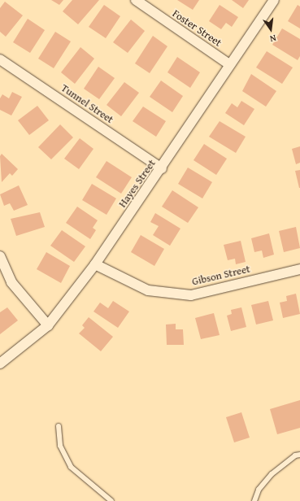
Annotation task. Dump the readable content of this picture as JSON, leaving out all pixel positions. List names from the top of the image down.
{
  "streets": {
    "street": [
      "Foster Street",
      "Tunnel Street",
      "Hayes Street",
      "Gibson Street"
    ]
  },
  "crossings": [
    ["Foster Street", "Hayes Street"],
    ["Tunnel Street", "Hayes Street"],
    ["Hayes Street", "Gibson Street"]
  ],
  "north": "bottom"
}
